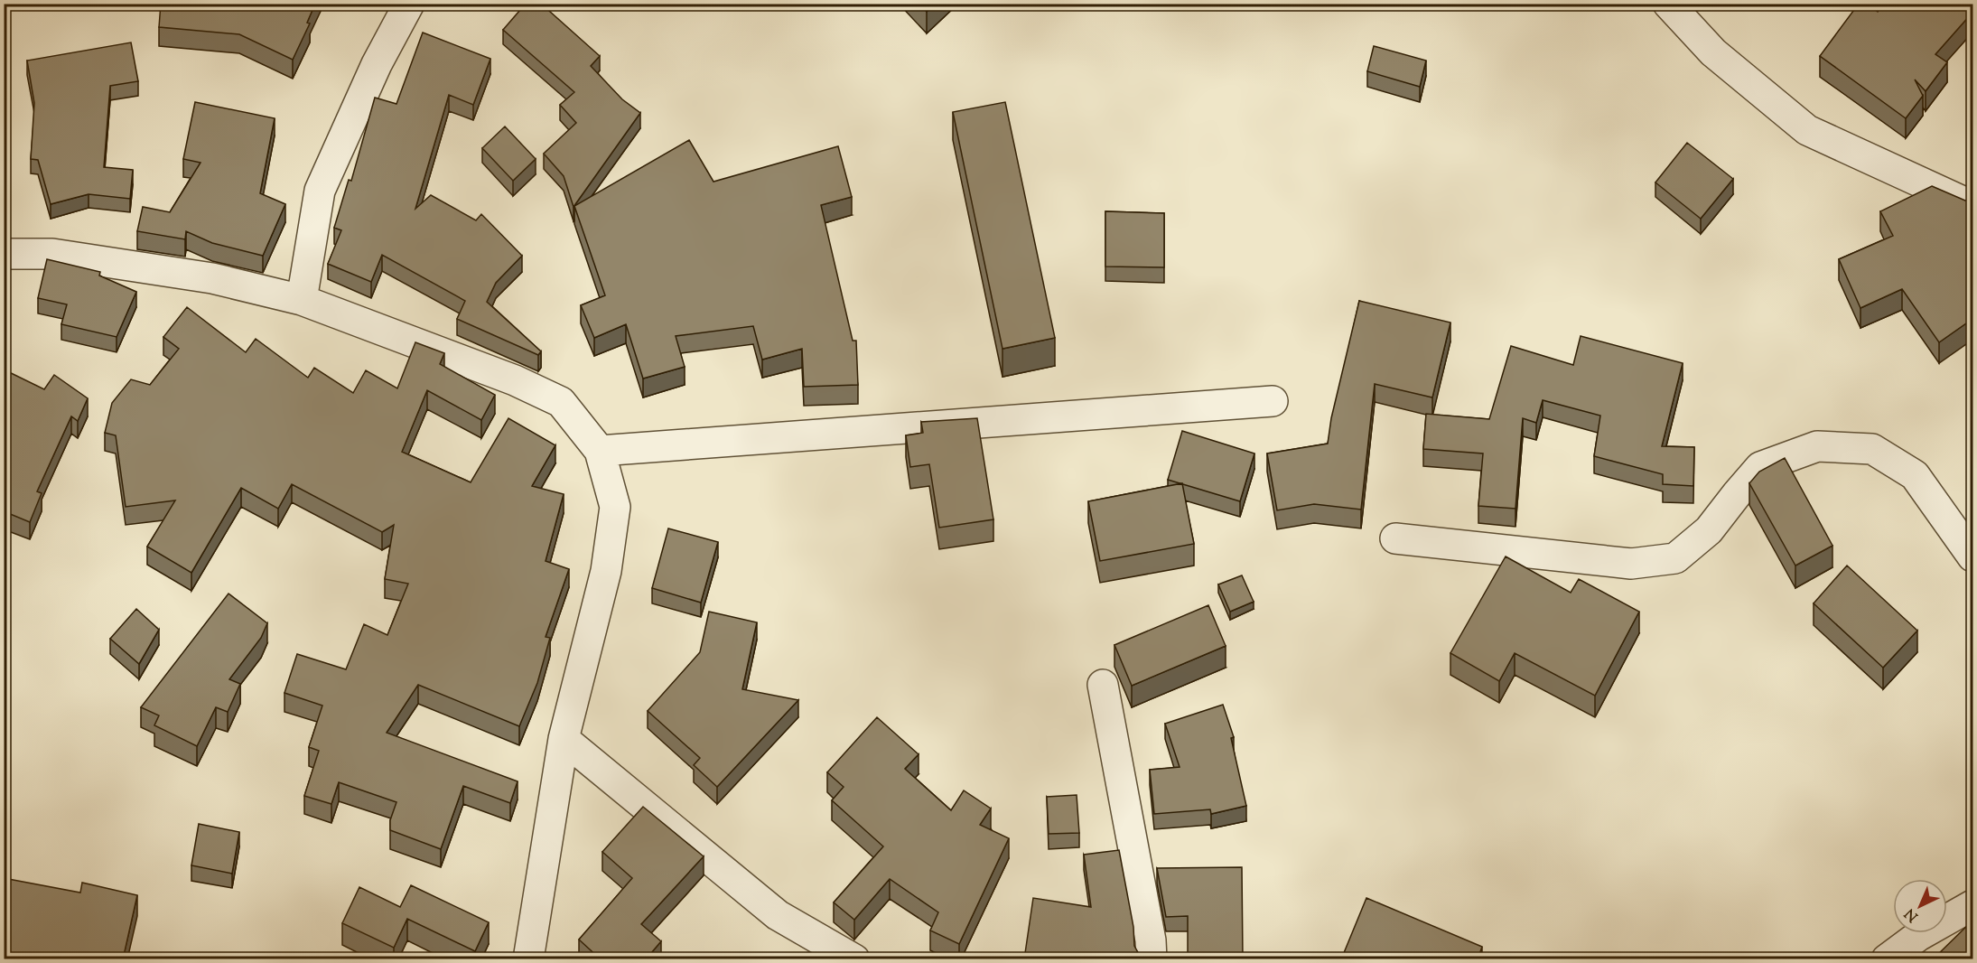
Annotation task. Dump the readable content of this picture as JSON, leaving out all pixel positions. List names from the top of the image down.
{
  "north": "bottom left"
}
